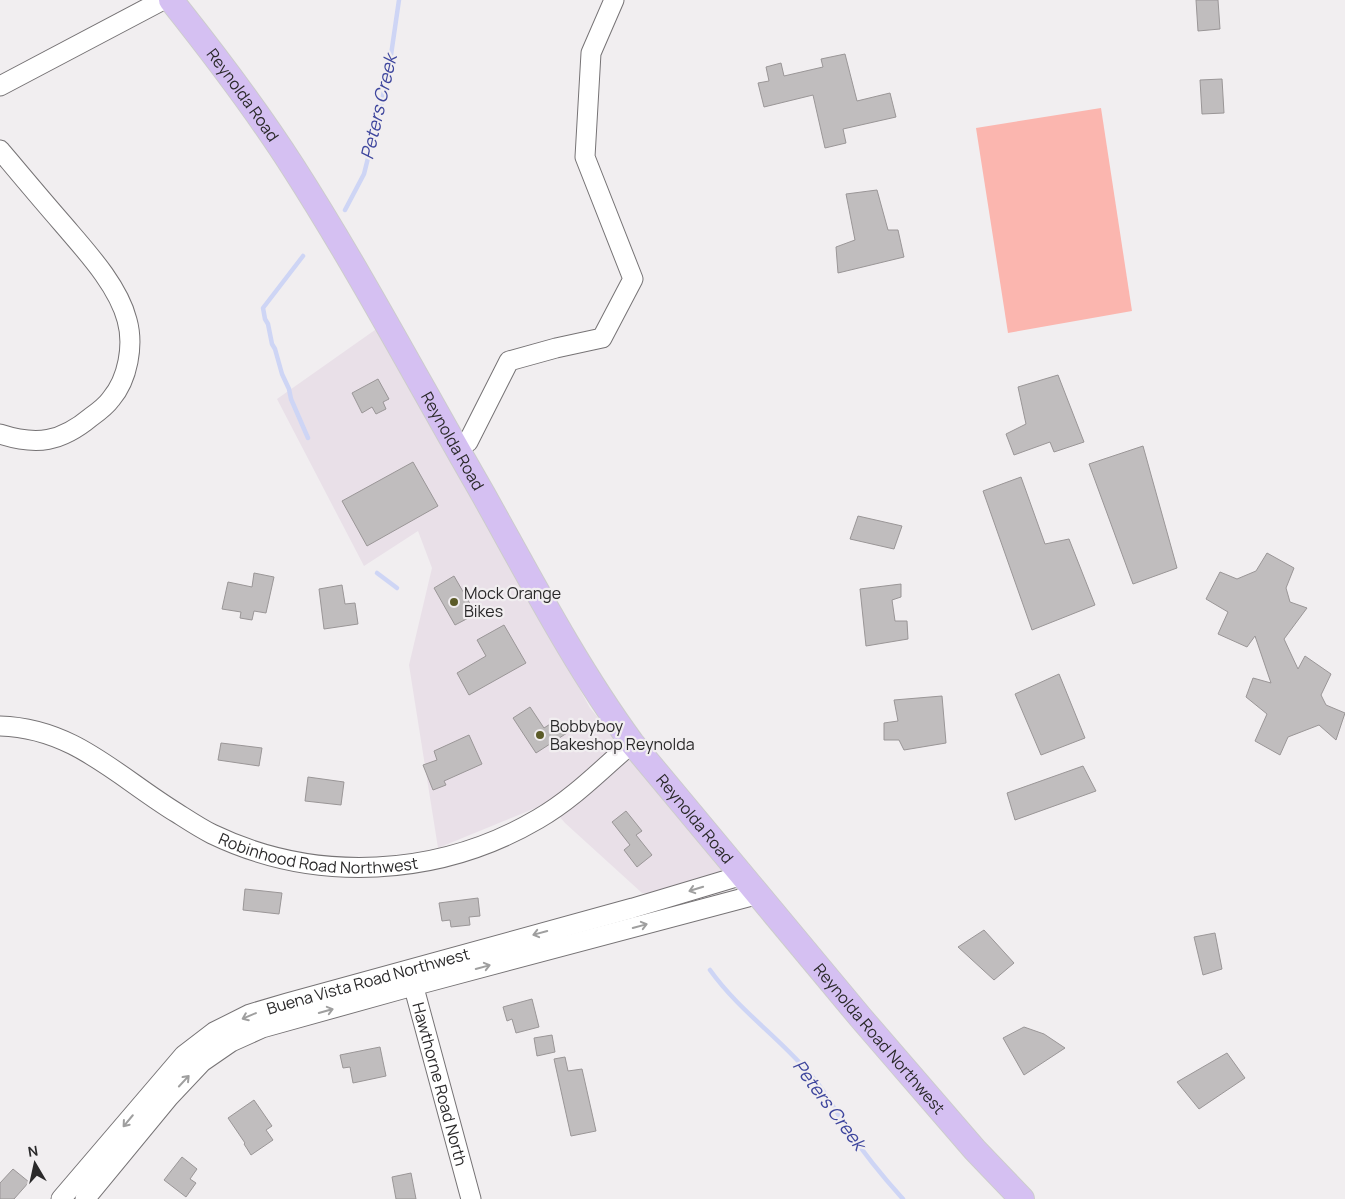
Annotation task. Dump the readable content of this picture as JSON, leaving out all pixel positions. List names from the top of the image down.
{
  "streets": {
    "main road": ["Reynolda Road", "Reynolda Road Northwest"],
    "street": ["Robinhood Road Northwest", "Buena Vista Road Northwest", "Hawthorne Road North"]
  },
  "crossings": [
    ["Reynolda Road", "Robinhood Road Northwest"],
    ["Reynolda Road", "Buena Vista Road Northwest"],
    ["Reynolda Road", "Reynolda Road Northwest"],
    ["Buena Vista Road Northwest", "Reynolda Road Northwest"],
    ["Buena Vista Road Northwest", "Hawthorne Road North"]
  ],
  "water": ["Peters Creek"],
  "places": ["Mock Orange Bikes", "Bobbyboy Bakeshop Reynolda"],
  "north": "top"
}
